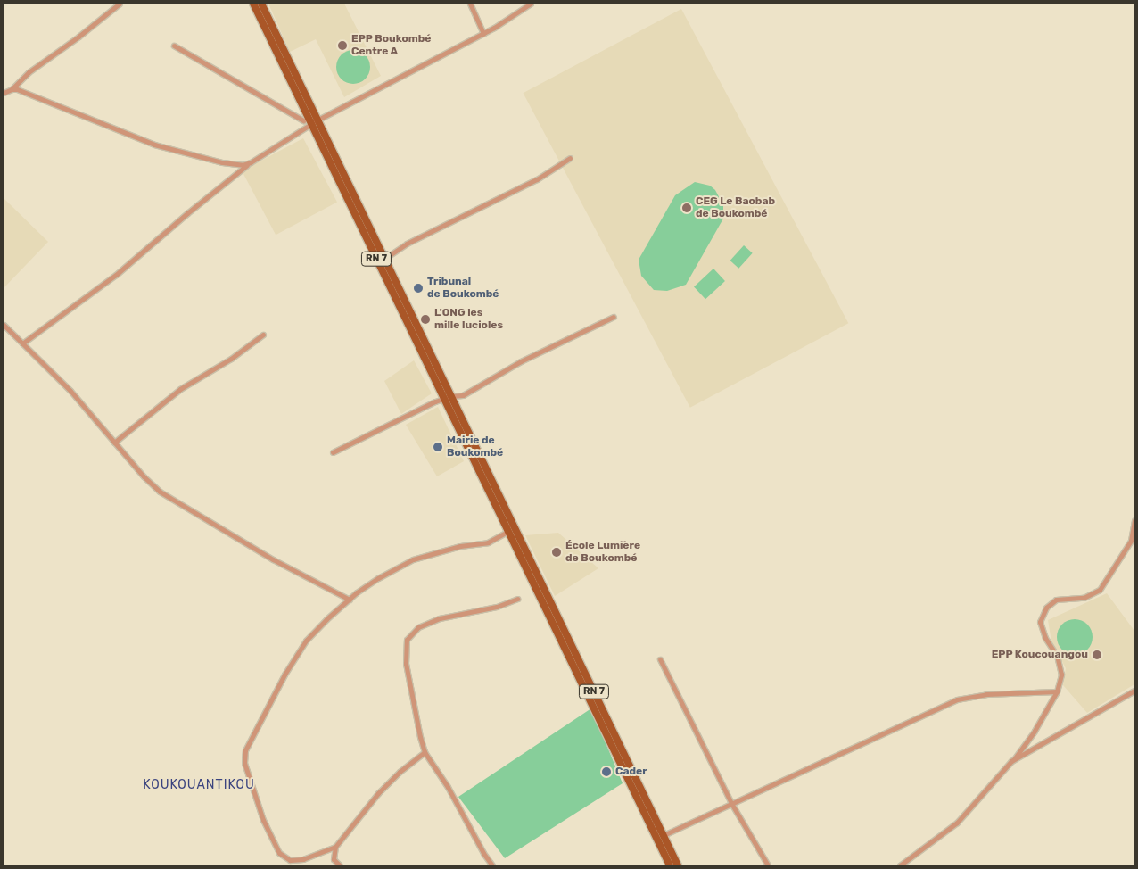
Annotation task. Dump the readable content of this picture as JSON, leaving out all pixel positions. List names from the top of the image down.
{
  "streets": {
    "main road": ["RN 7"]
  },
  "districts": ["KOUKOUANTIKOU"],
  "places": [
    "EPP Boukombé Centre A",
    "CEG Le Baobab de Boukombé",
    "Tribunal de Boukombé",
    "L'ONG les mille lucioles",
    "Mairie de Boukombé",
    "École Lumière de Boukombé",
    "EPP Koucouangou",
    "Cader"
  ]
}
